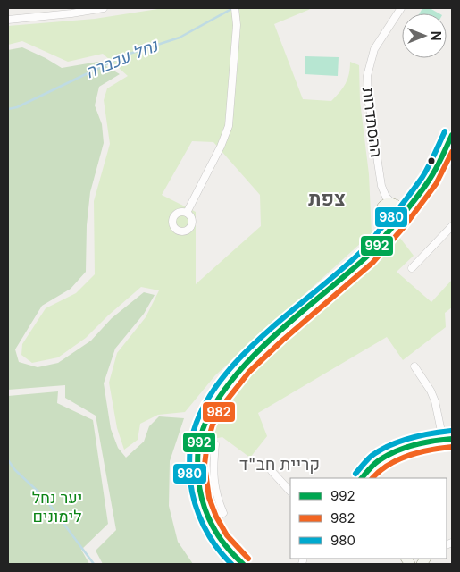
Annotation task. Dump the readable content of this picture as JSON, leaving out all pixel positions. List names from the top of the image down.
{
  "streets": {
    "street": ["ההסתדרות"]
  },
  "districts": ["צפת", "קריית חב\"ד"],
  "water": ["נחל עכברה"],
  "parks": ["יער נחל לימונים"],
  "lines": ["transit line 980", "transit line 992", "transit line 982"],
  "legend": ["992", "982", "980"],
  "north": "right"
}
